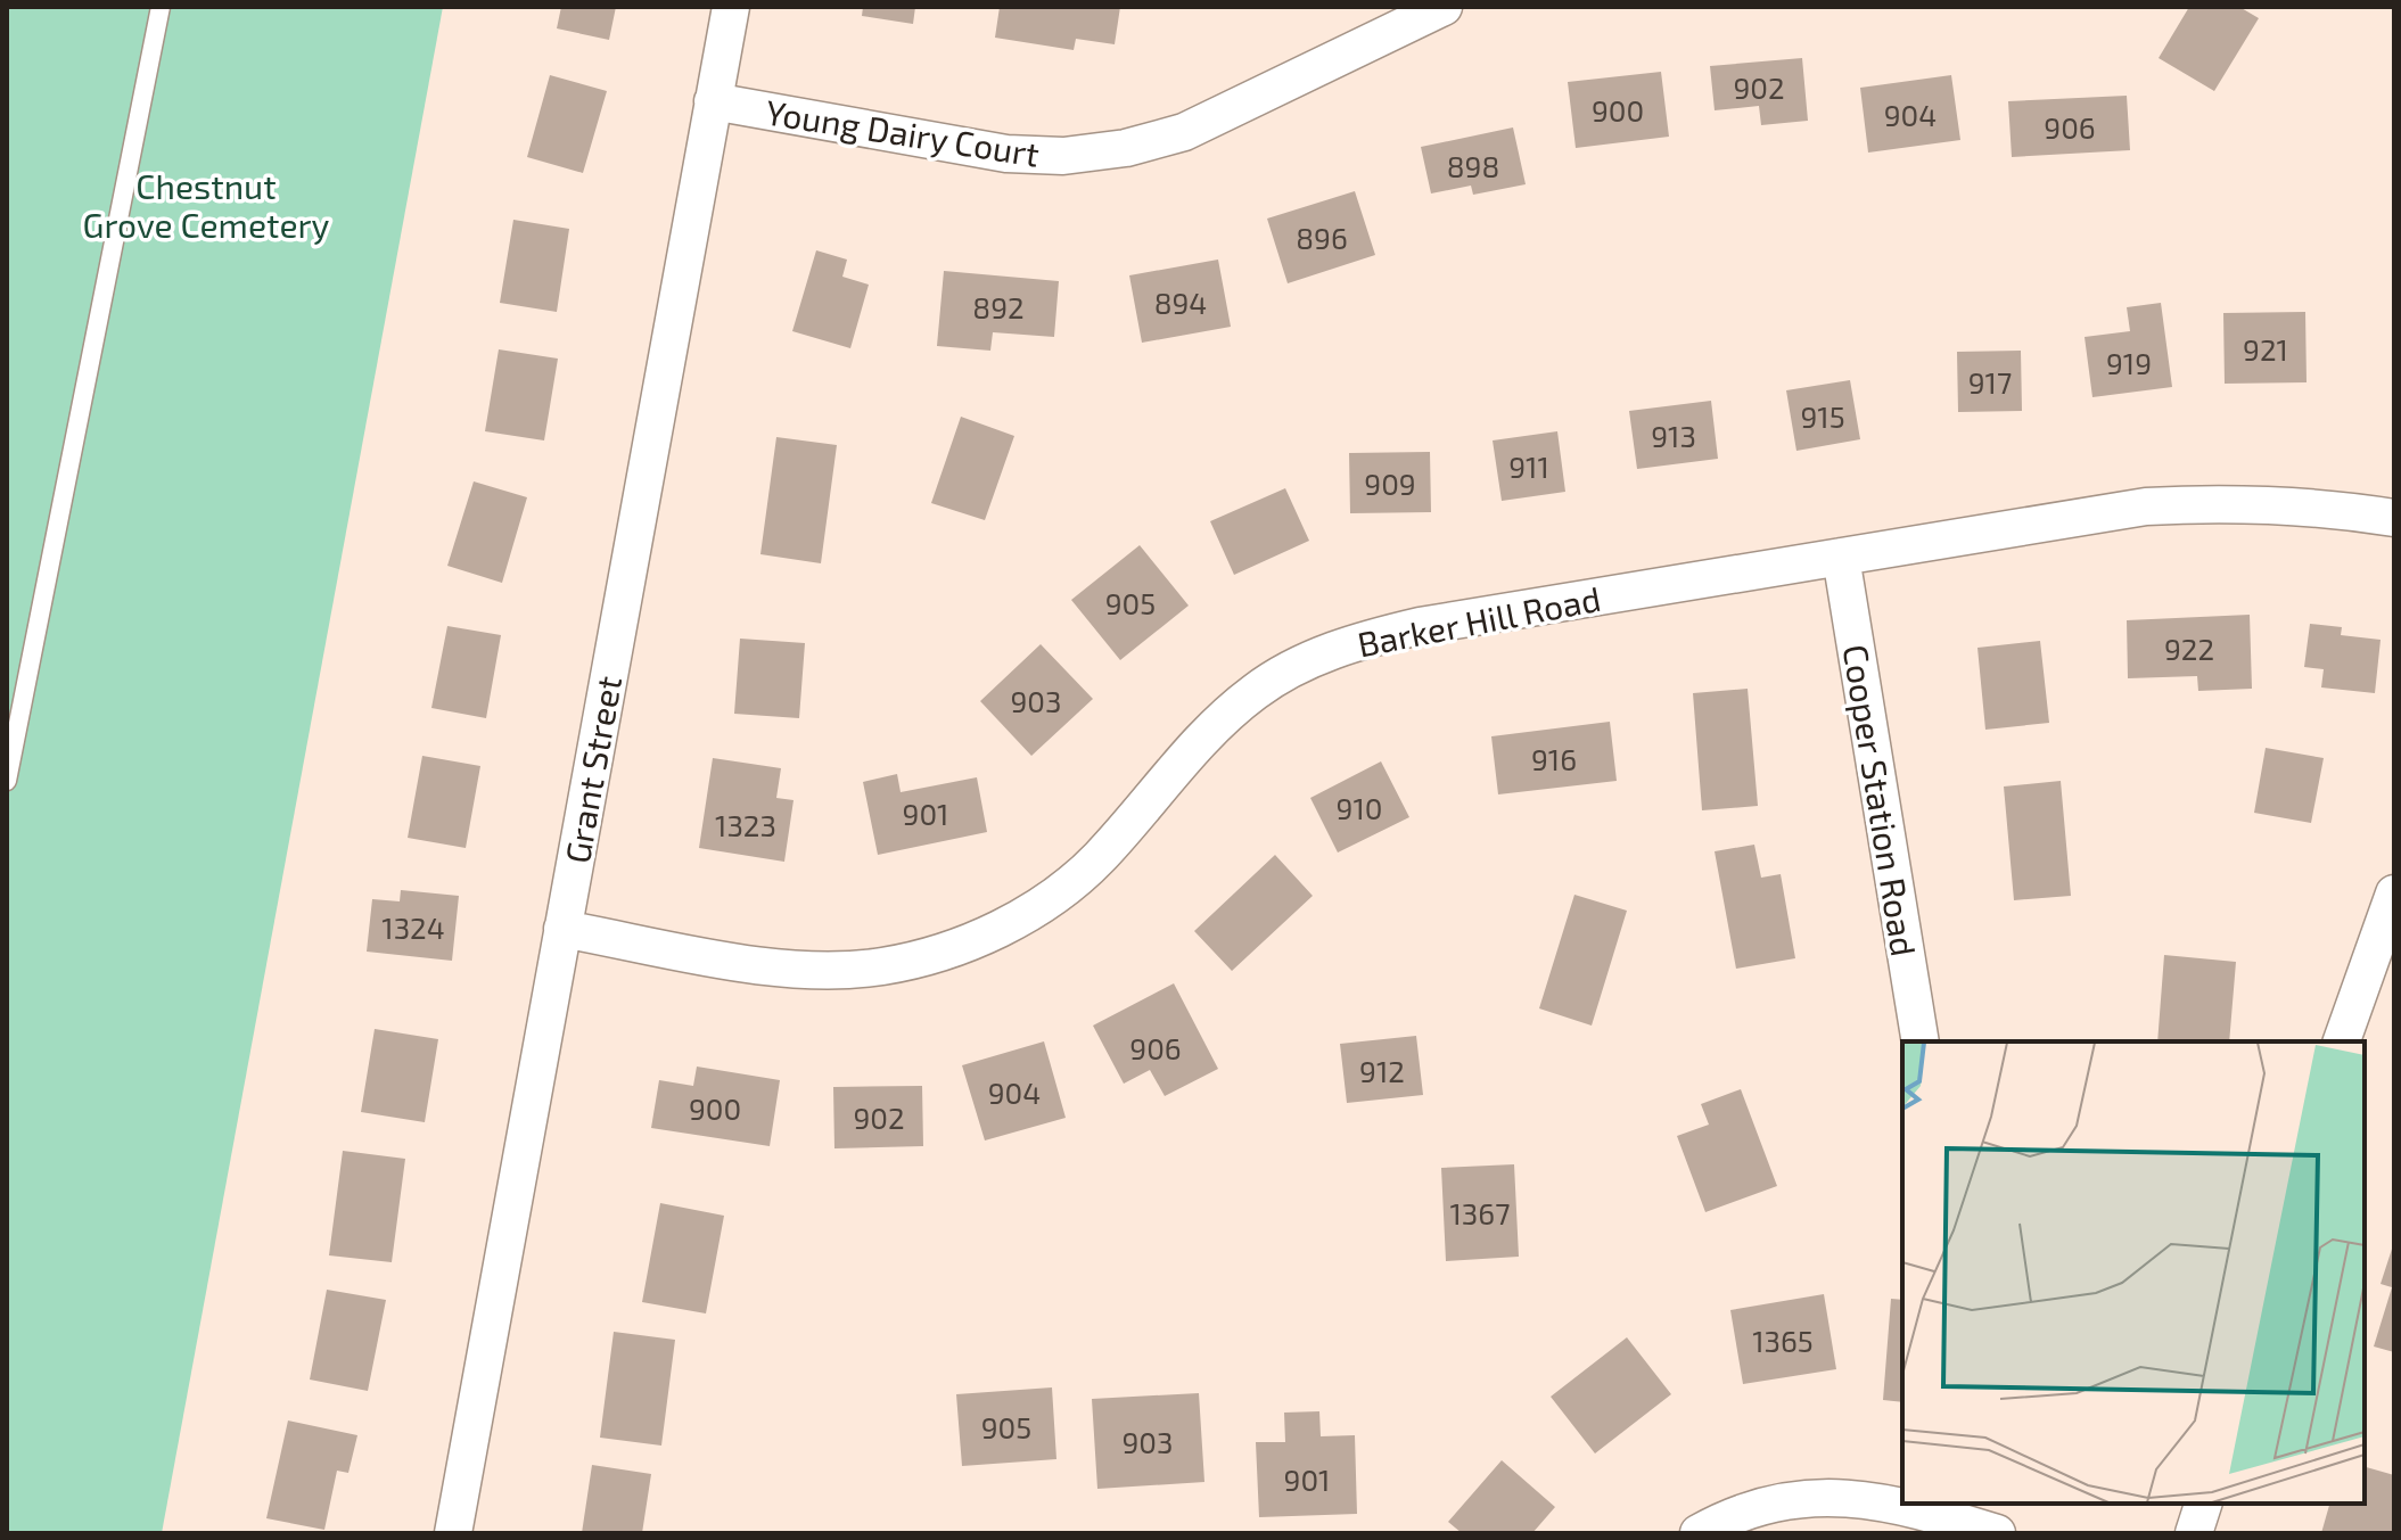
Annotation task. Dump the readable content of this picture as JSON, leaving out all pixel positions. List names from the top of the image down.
{
  "streets": {
    "street": [
      "Young Dairy Court",
      "Barker Hill Road",
      "Grant Street",
      "Cooper Station Road"
    ]
  },
  "crossings": [
    ["Young Dairy Court", "Grant Street"],
    ["Barker Hill Road", "Grant Street"],
    ["Barker Hill Road", "Cooper Station Road"]
  ],
  "parks": ["Chestnut Grove Cemetery"],
  "house_numbers": [
    "902",
    "900",
    "904",
    "906",
    "898",
    "896",
    "894",
    "892",
    "921",
    "919",
    "917",
    "915",
    "913",
    "911",
    "909",
    "905",
    "922",
    "903",
    "916",
    "910",
    "901",
    "1323",
    "1324",
    "906",
    "912",
    "904",
    "900",
    "902",
    "1367",
    "1365",
    "905",
    "903",
    "901"
  ]
}
